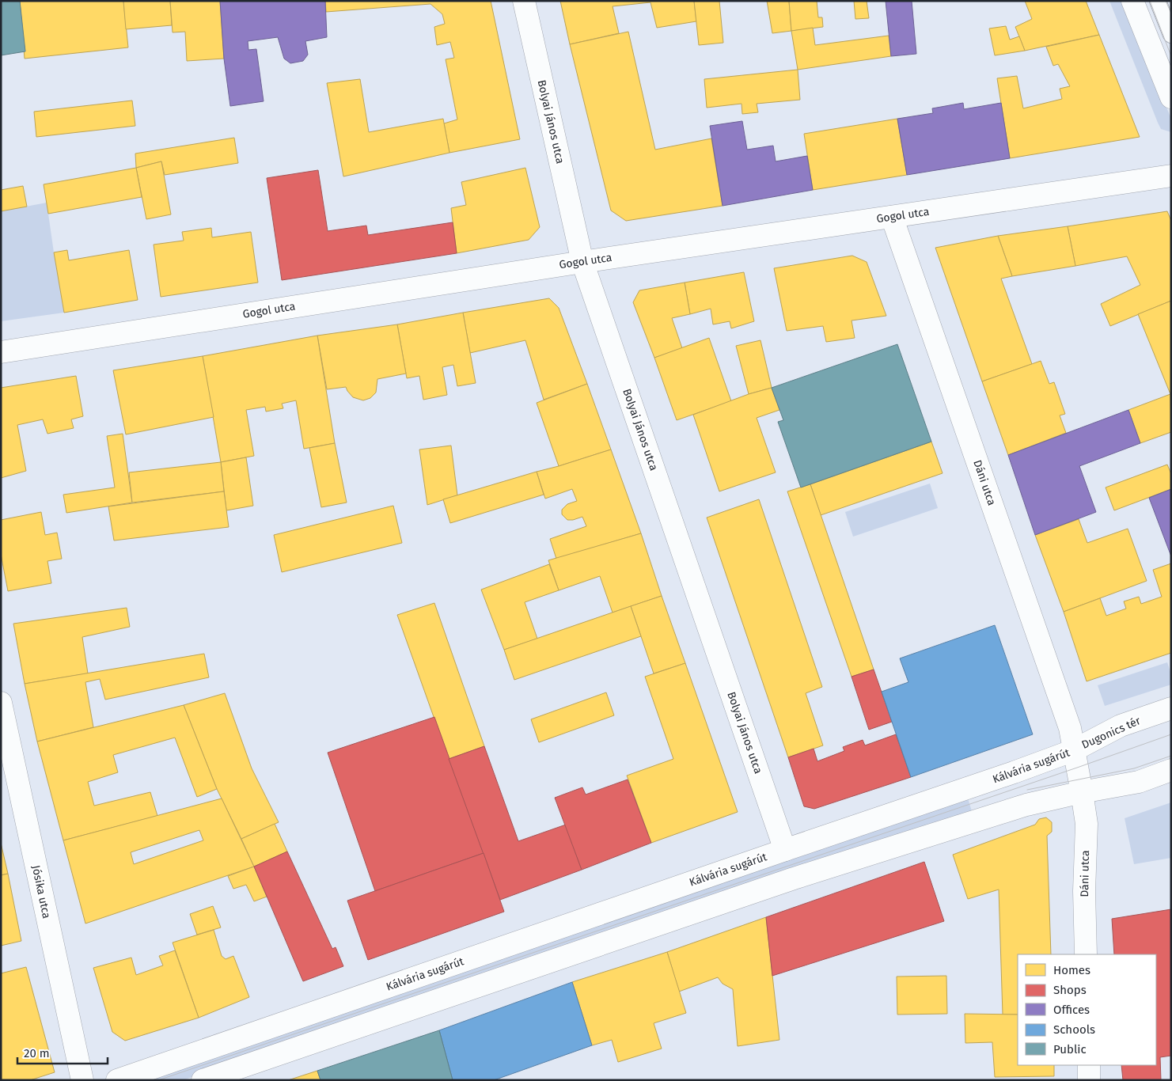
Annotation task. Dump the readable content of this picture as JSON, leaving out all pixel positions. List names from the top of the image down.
{
  "streets": {
    "street": [
      "Bolyai János utca",
      "Gogol utca",
      "Dáni utca",
      "Dugonics tér",
      "Kálvária sugárút",
      "Jósika utca"
    ]
  },
  "crossings": [
    ["Bolyai János utca", "Gogol utca"],
    ["Bolyai János utca", "Kálvária sugárút"],
    ["Gogol utca", "Dáni utca"],
    ["Dáni utca", "Dugonics tér"],
    ["Dáni utca", "Kálvária sugárút"],
    ["Dugonics tér", "Kálvária sugárút"]
  ],
  "legend": [
    "Homes",
    "Shops",
    "Offices",
    "Schools",
    "Public"
  ],
  "scale_bar": "20 m"
}
